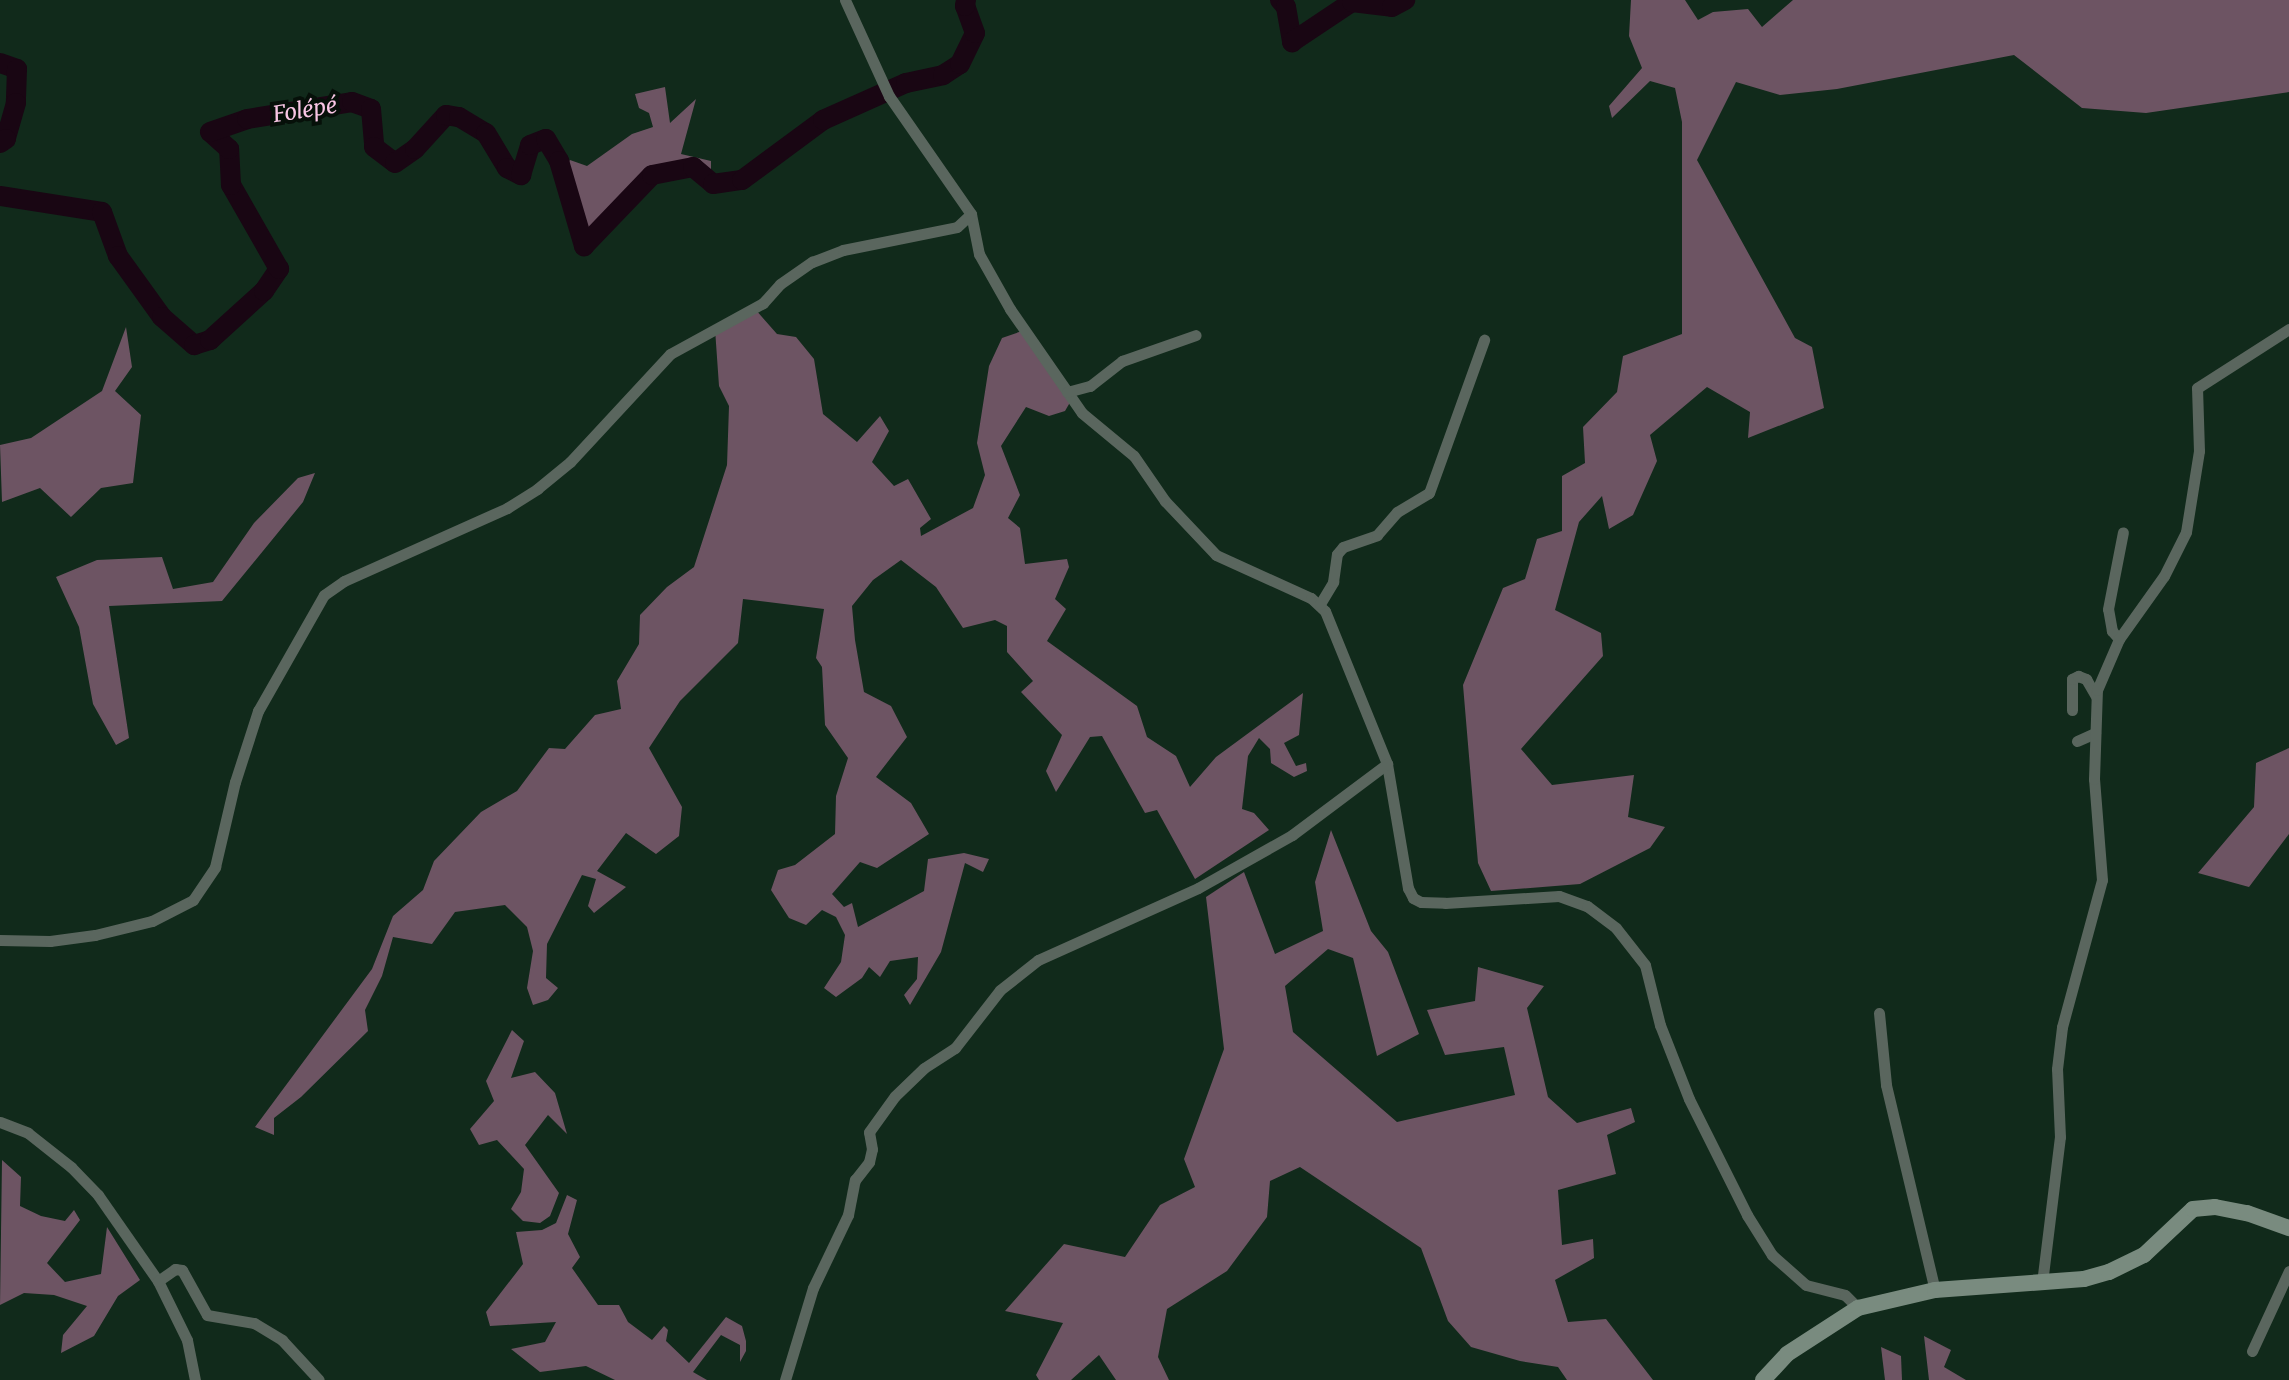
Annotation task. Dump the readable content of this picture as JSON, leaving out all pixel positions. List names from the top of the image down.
{
  "water": ["Folépé"]
}
